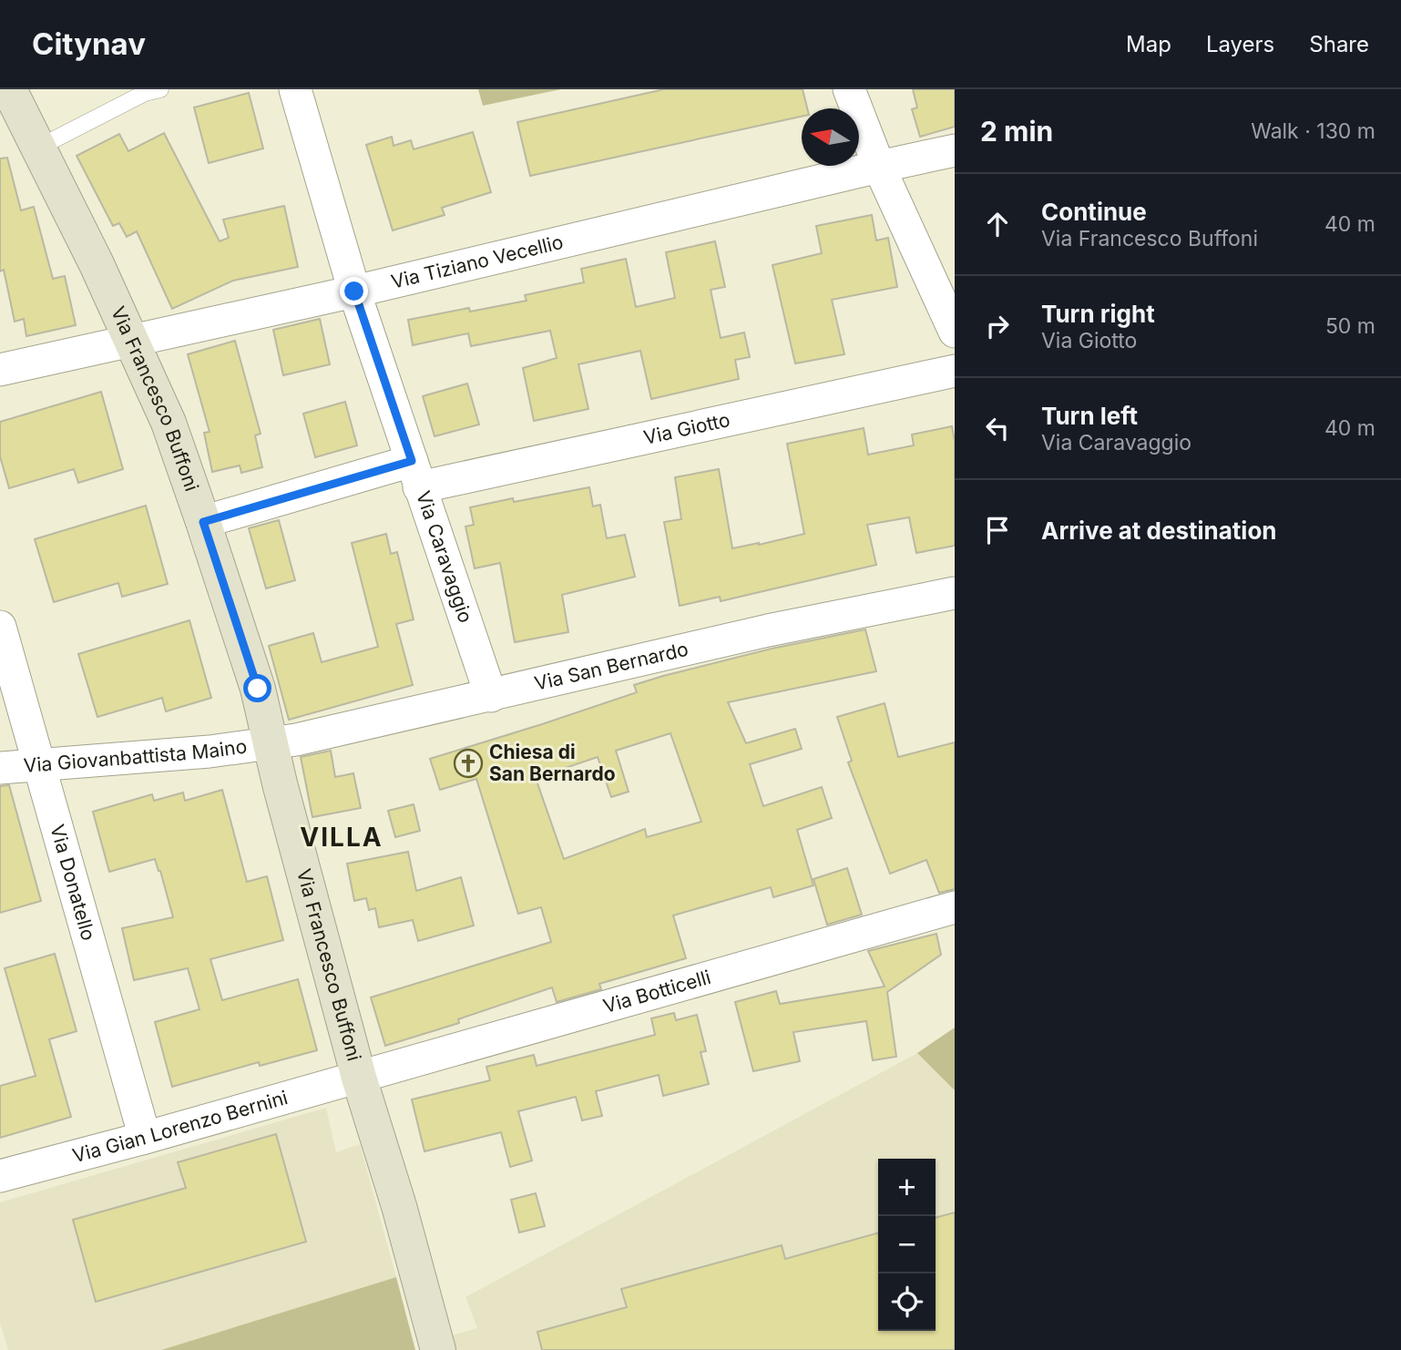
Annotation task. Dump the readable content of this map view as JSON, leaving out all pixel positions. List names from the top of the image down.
{
  "streets": {
    "street": [
      "Via Tiziano Vecellio",
      "Via Francesco Buffoni",
      "Via Giotto",
      "Via Caravaggio",
      "Via San Bernardo",
      "Via Giovanbattista Maino",
      "Via Donatello",
      "Via Botticelli",
      "Via Gian Lorenzo Bernini"
    ]
  },
  "crossings": [
    ["Via Tiziano Vecellio", "Via Francesco Buffoni"],
    ["Via Tiziano Vecellio", "Via Caravaggio"],
    ["Via Francesco Buffoni", "Via Giotto"],
    ["Via Francesco Buffoni", "Via San Bernardo"],
    ["Via Francesco Buffoni", "Via Giovanbattista Maino"],
    ["Via Francesco Buffoni", "Via Botticelli"],
    ["Via Francesco Buffoni", "Via Gian Lorenzo Bernini"],
    ["Via Giotto", "Via Caravaggio"],
    ["Via Caravaggio", "Via San Bernardo"],
    ["Via San Bernardo", "Via Giovanbattista Maino"],
    ["Via Giovanbattista Maino", "Via Donatello"],
    ["Via Donatello", "Via Gian Lorenzo Bernini"],
    ["Via Botticelli", "Via Gian Lorenzo Bernini"]
  ],
  "districts": ["VILLA"],
  "places": {
    "church": ["Chiesa di San Bernardo"]
  },
  "north": "left",
  "page": {
    "header": "Citynav",
    "nav": ["Map", "Layers", "Share"],
    "heading": ["2 min", "Walk · 130 m"],
    "list": [
      ["Continue", "Via Francesco Buffoni", "40 m"],
      ["Turn right", "Via Giotto", "50 m"],
      ["Turn left", "Via Caravaggio", "40 m"],
      "Arrive at destination"
    ],
    "map_buttons": ["+", "−"]
  }
}
